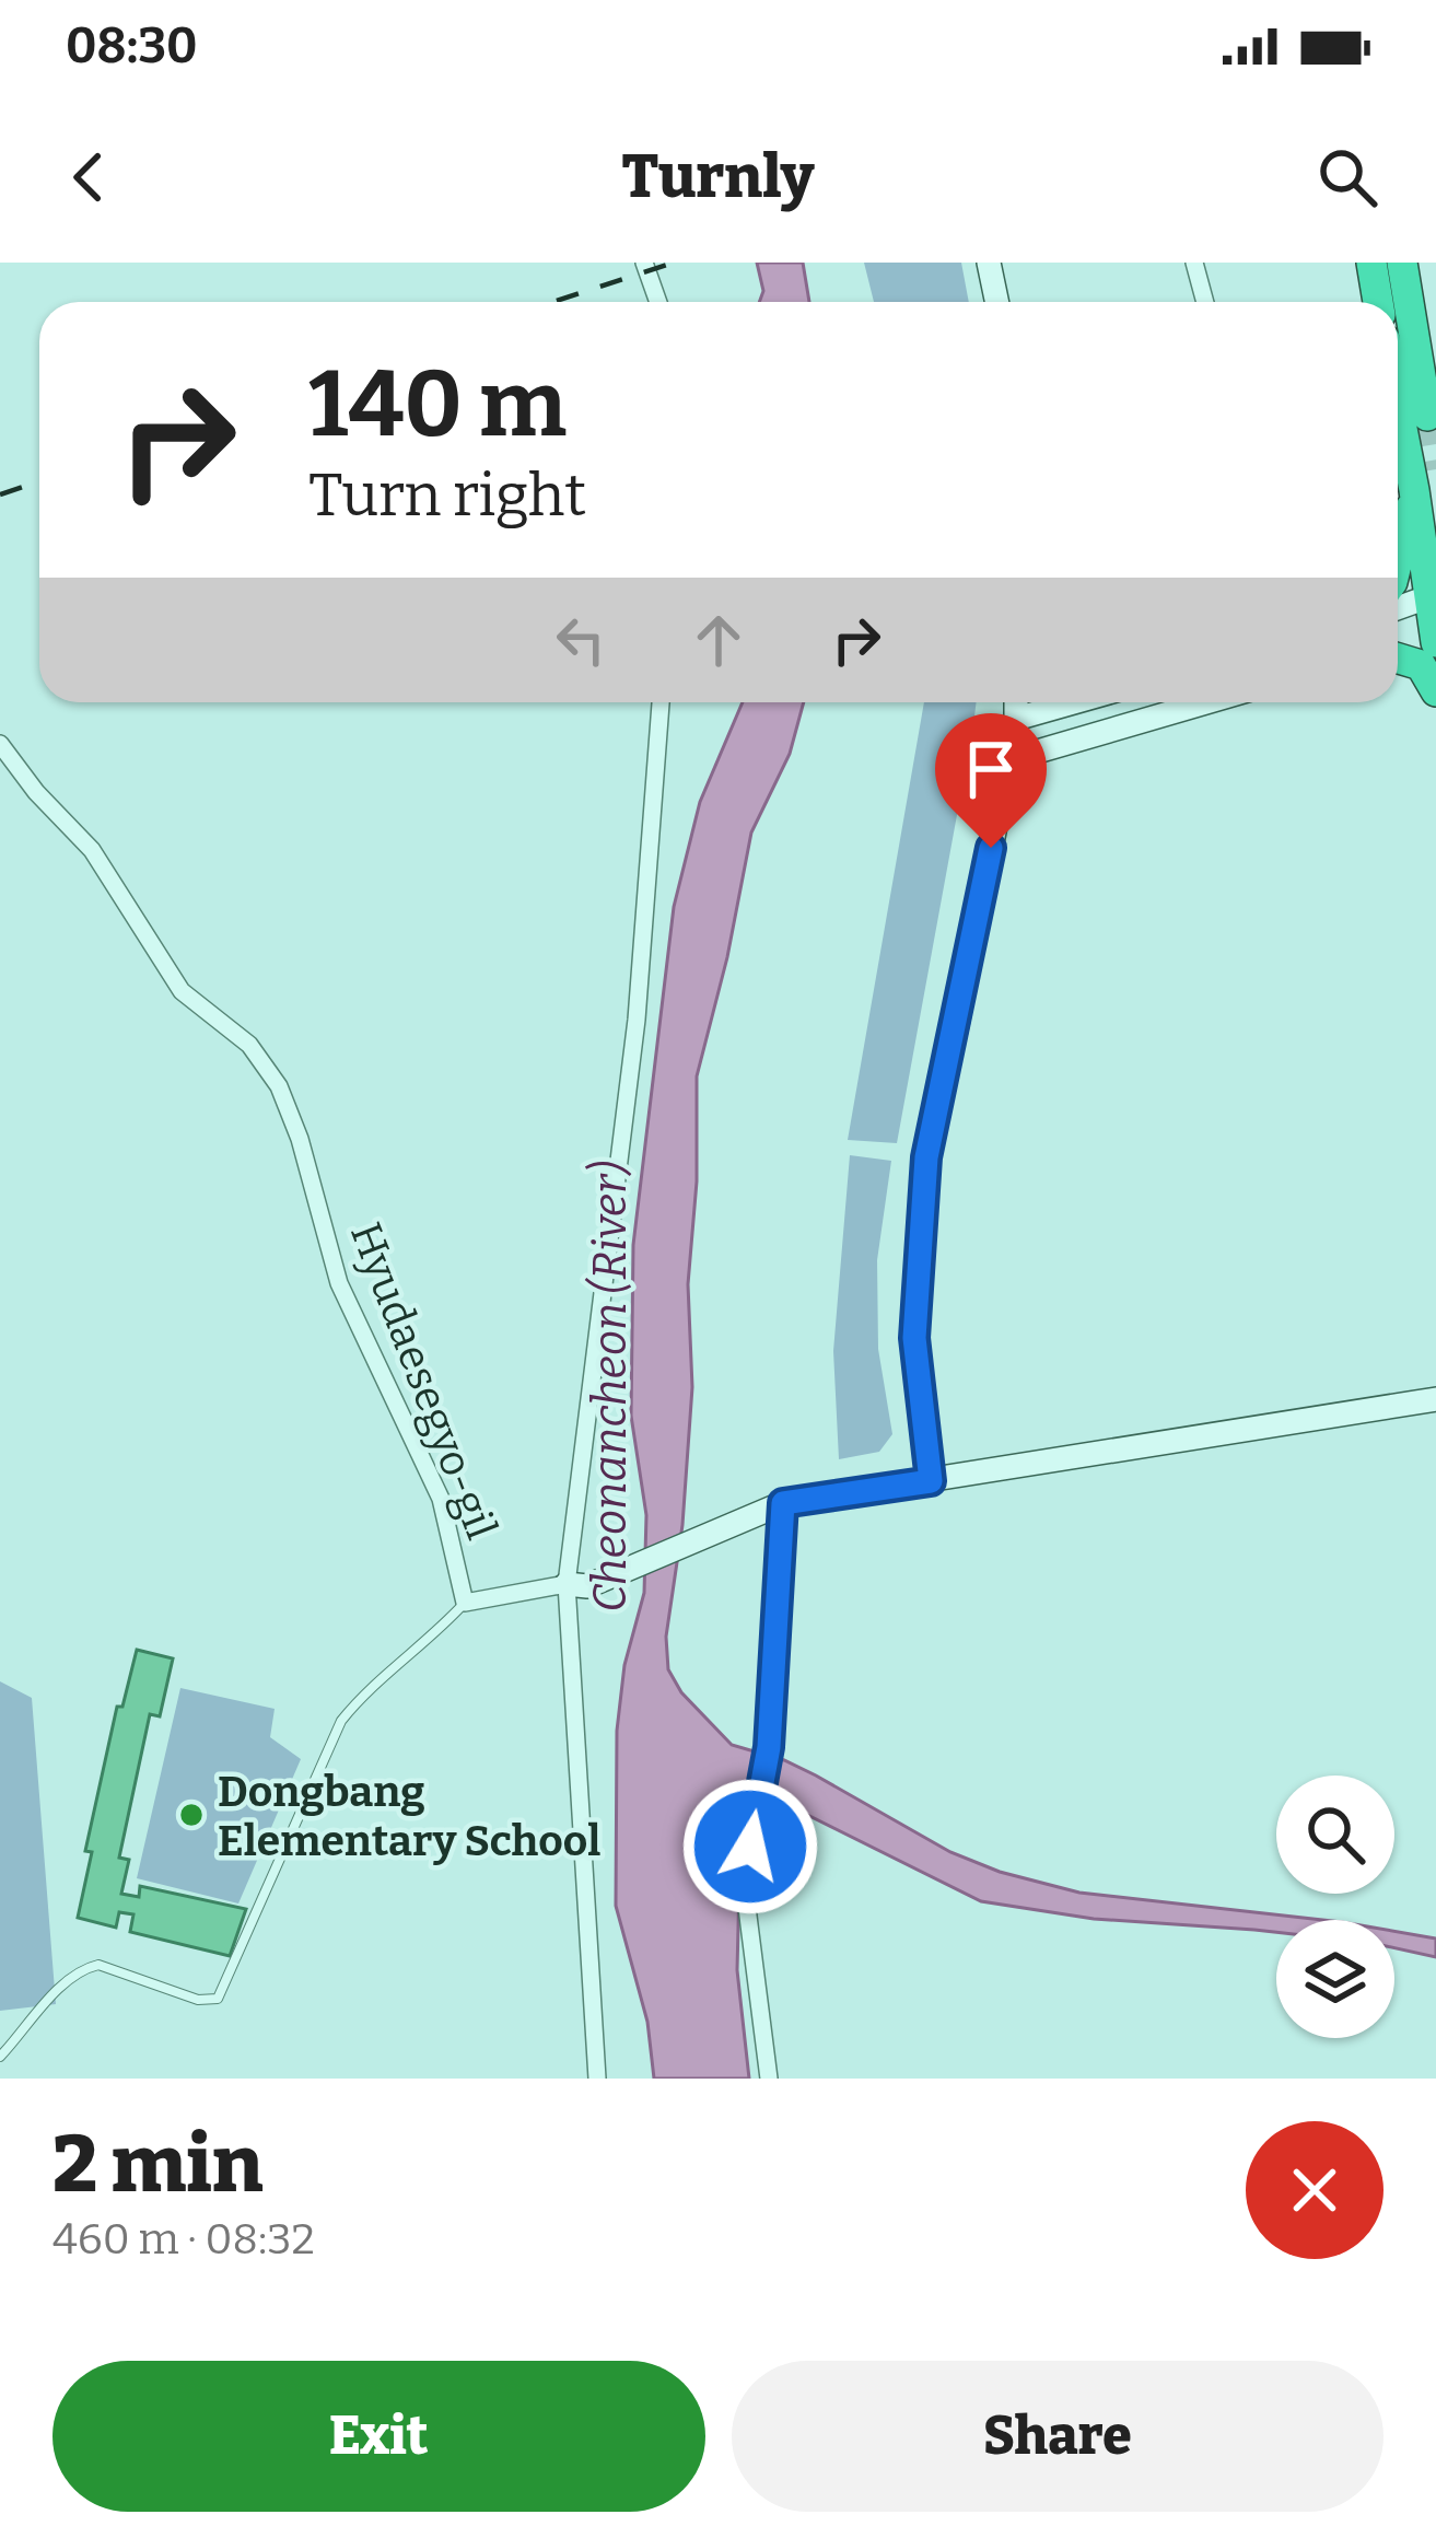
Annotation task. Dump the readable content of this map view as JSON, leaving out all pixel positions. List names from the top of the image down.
{
  "streets": {
    "street": ["Hyudaesegyo-gil"]
  },
  "water": ["Cheonancheon (River)"],
  "places": ["Dongbang Elementary School"],
  "page": {
    "status": "08:30",
    "header": "Turnly",
    "turn": ["140 m", "Turn right"],
    "heading": ["2 min", "460 m · 08:32"],
    "buttons": ["Exit", "Share"]
  }
}
